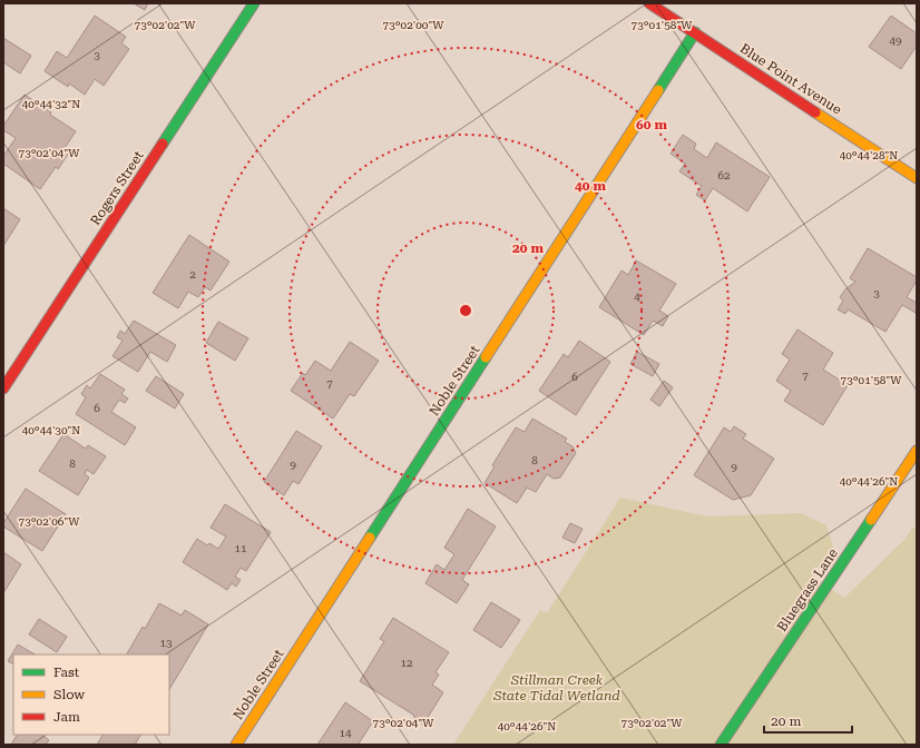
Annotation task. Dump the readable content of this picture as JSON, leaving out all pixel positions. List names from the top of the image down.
{
  "streets": {
    "street": [
      "Blue Point Avenue",
      "Rogers Street",
      "Noble Street",
      "Bluegrass Lane"
    ]
  },
  "crossings": [
    ["Blue Point Avenue", "Noble Street"]
  ],
  "parks": ["Stillman Creek State Tidal Wetland"],
  "house_numbers": [
    "49",
    "3",
    "62",
    "2",
    "3",
    "4",
    "7",
    "6",
    "7",
    "6",
    "8",
    "8",
    "9",
    "9",
    "11",
    "13",
    "12",
    "14"
  ],
  "legend": ["Fast", "Slow", "Jam"],
  "scale_bar": "20 m",
  "coordinates": [
    "73°02'02\"W",
    "73°02'00\"W",
    "73°01'58\"W",
    "40°44'32\"N",
    "73°02'04\"W",
    "40°44'28\"N",
    "40°44'30\"N",
    "40°44'26\"N",
    "73°02'06\"W"
  ],
  "rings": ["60 m", "40 m", "20 m"]
}
